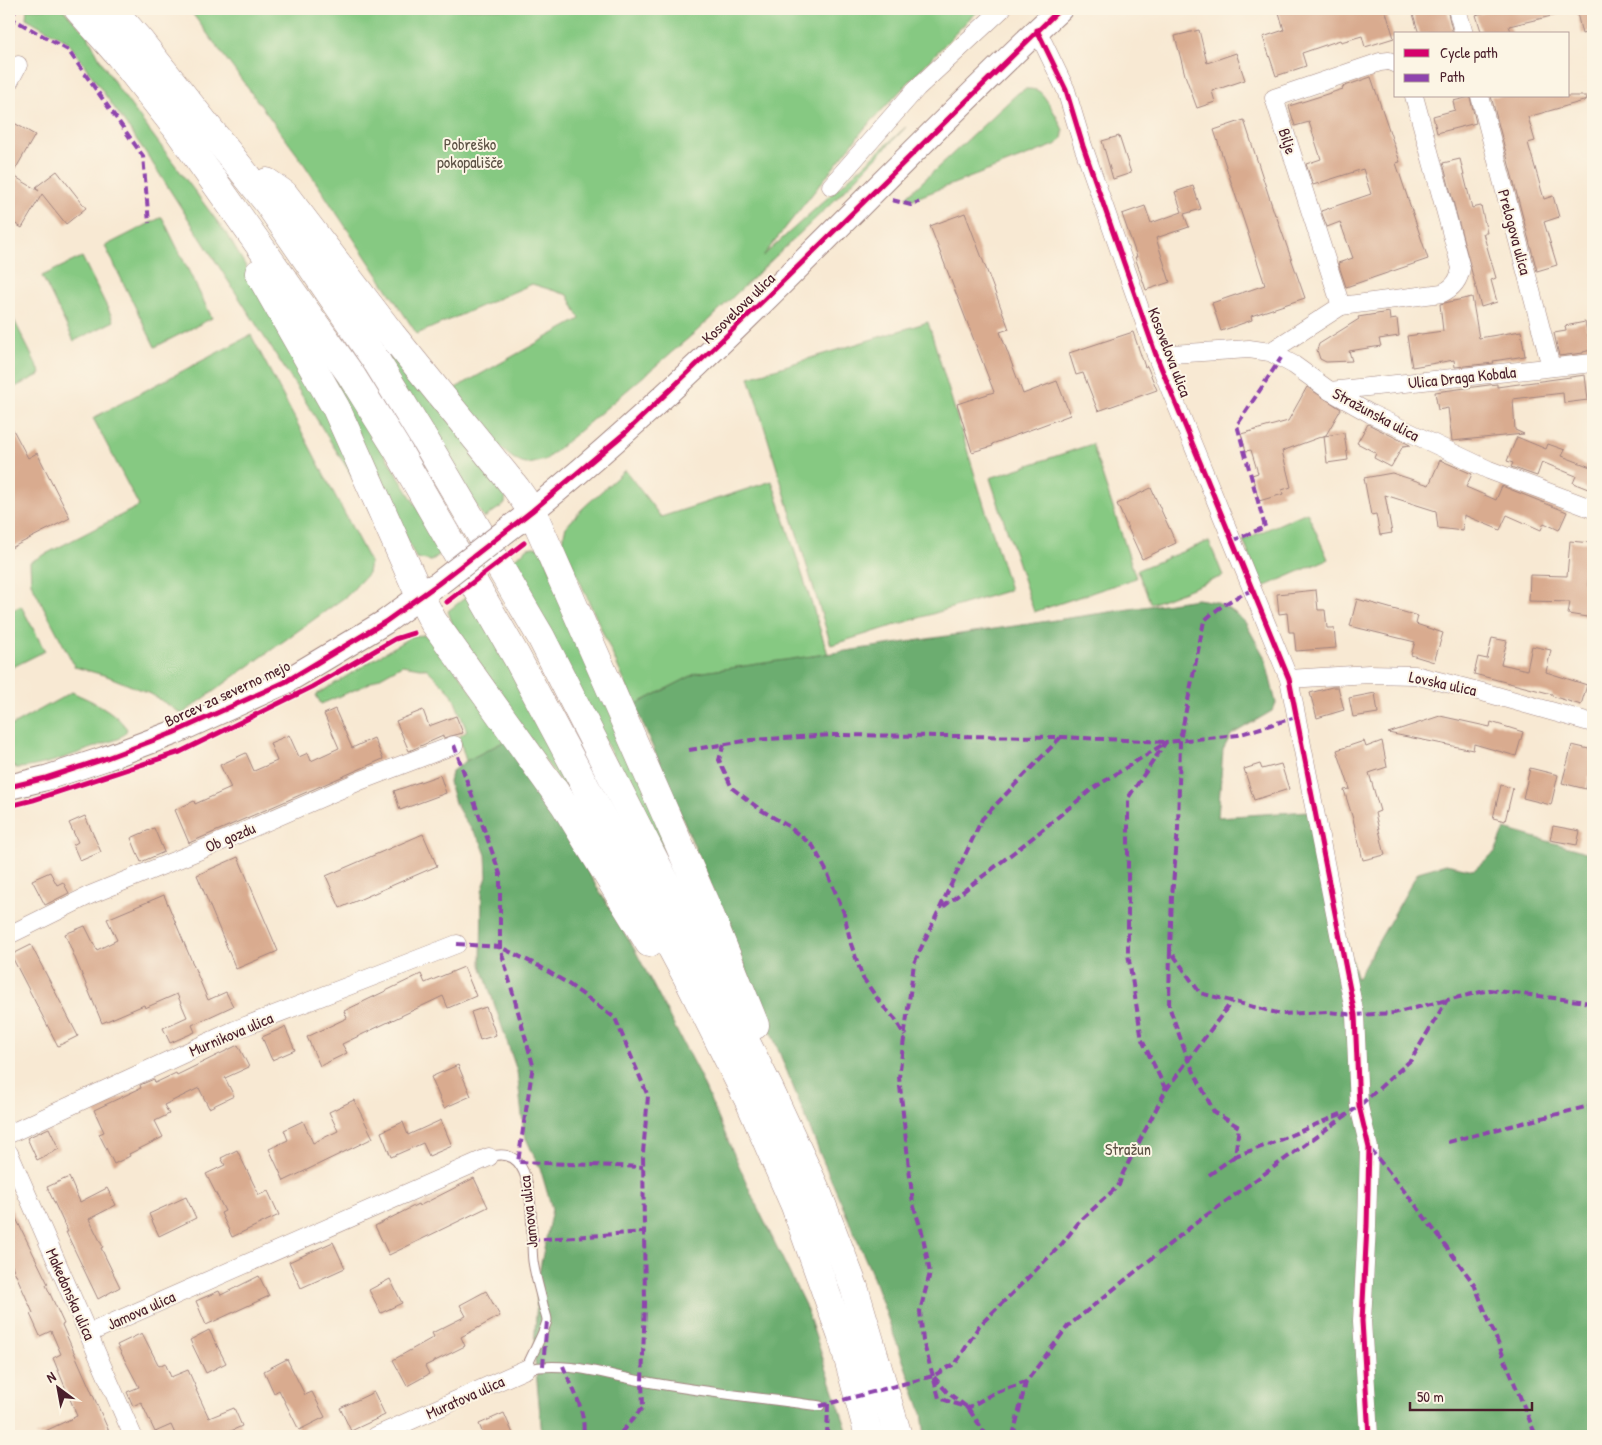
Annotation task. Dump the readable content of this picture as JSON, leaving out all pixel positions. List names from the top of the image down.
{
  "streets": {
    "street": [
      "Bilje",
      "Prelogova ulica",
      "Kosovelova ulica",
      "Ulica Draga Kobala",
      "Stražunska ulica",
      "Lovska ulica",
      "Borcev za severno mejo",
      "Ob gozdu",
      "Murnikova ulica",
      "Jamova ulica",
      "Makedonska ulica",
      "Muratova ulica"
    ]
  },
  "crossings": [
    ["Prelogova ulica", "Ulica Draga Kobala"],
    ["Kosovelova ulica", "Stražunska ulica"],
    ["Kosovelova ulica", "Lovska ulica"],
    ["Kosovelova ulica", "Borcev za severno mejo"],
    ["Ulica Draga Kobala", "Stražunska ulica"],
    ["Jamova ulica", "Makedonska ulica"],
    ["Jamova ulica", "Muratova ulica"]
  ],
  "parks": ["Pobreško pokopališče", "Stražun"],
  "legend": ["Cycle path", "Path"],
  "scale_bar": "50 m",
  "north": "top left"
}
